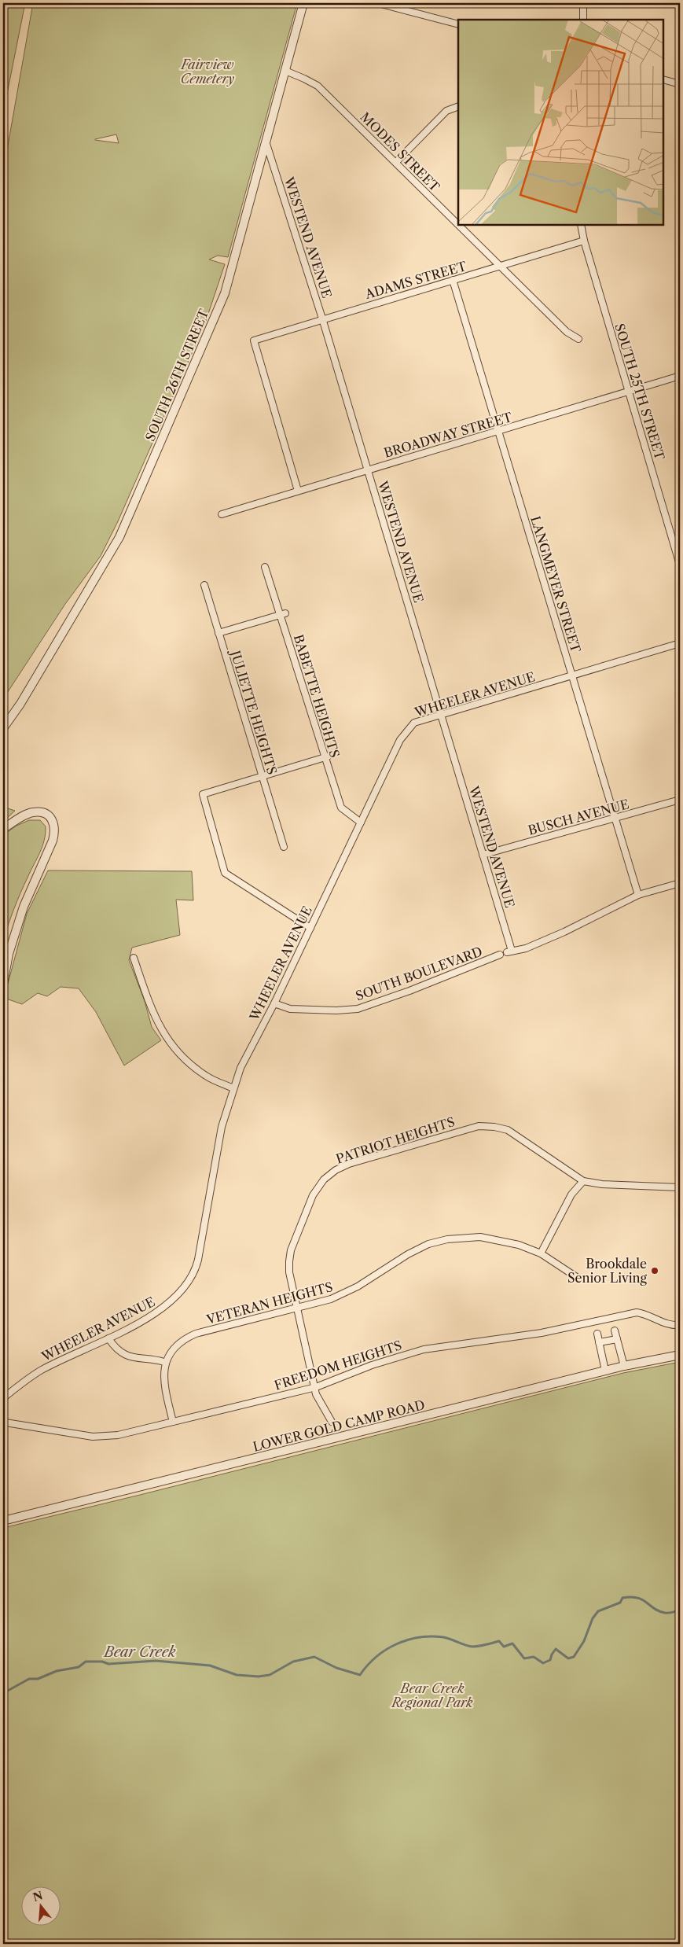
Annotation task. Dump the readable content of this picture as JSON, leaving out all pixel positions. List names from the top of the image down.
{
  "streets": {
    "street": [
      "MODES STREET",
      "WESTEND AVENUE",
      "ADAMS STREET",
      "SOUTH 26TH STREET",
      "SOUTH 25TH STREET",
      "BROADWAY STREET",
      "LANGMEYER STREET",
      "WHEELER AVENUE",
      "BABETTE HEIGHTS",
      "JULIETTE HEIGHTS",
      "BUSCH AVENUE",
      "SOUTH BOULEVARD",
      "PATRIOT HEIGHTS",
      "VETERAN HEIGHTS",
      "FREEDOM HEIGHTS",
      "LOWER GOLD CAMP ROAD"
    ]
  },
  "crossings": [
    ["MODES STREET", "ADAMS STREET"],
    ["MODES STREET", "SOUTH 26TH STREET"],
    ["WESTEND AVENUE", "ADAMS STREET"],
    ["WESTEND AVENUE", "SOUTH 26TH STREET"],
    ["WESTEND AVENUE", "BROADWAY STREET"],
    ["WESTEND AVENUE", "LANGMEYER STREET"],
    ["WESTEND AVENUE", "WHEELER AVENUE"],
    ["WESTEND AVENUE", "BUSCH AVENUE"],
    ["ADAMS STREET", "SOUTH 25TH STREET"],
    ["ADAMS STREET", "BROADWAY STREET"],
    ["ADAMS STREET", "LANGMEYER STREET"],
    ["SOUTH 25TH STREET", "BROADWAY STREET"],
    ["BROADWAY STREET", "LANGMEYER STREET"],
    ["LANGMEYER STREET", "WHEELER AVENUE"],
    ["LANGMEYER STREET", "BUSCH AVENUE"],
    ["WHEELER AVENUE", "BABETTE HEIGHTS"],
    ["WHEELER AVENUE", "SOUTH BOULEVARD"],
    ["PATRIOT HEIGHTS", "VETERAN HEIGHTS"],
    ["PATRIOT HEIGHTS", "FREEDOM HEIGHTS"]
  ],
  "water": ["Bear Creek"],
  "parks": ["Fairview Cemetery", "Bear Creek Regional Park"],
  "places": ["Brookdale Senior Living"],
  "north": "top"
}
